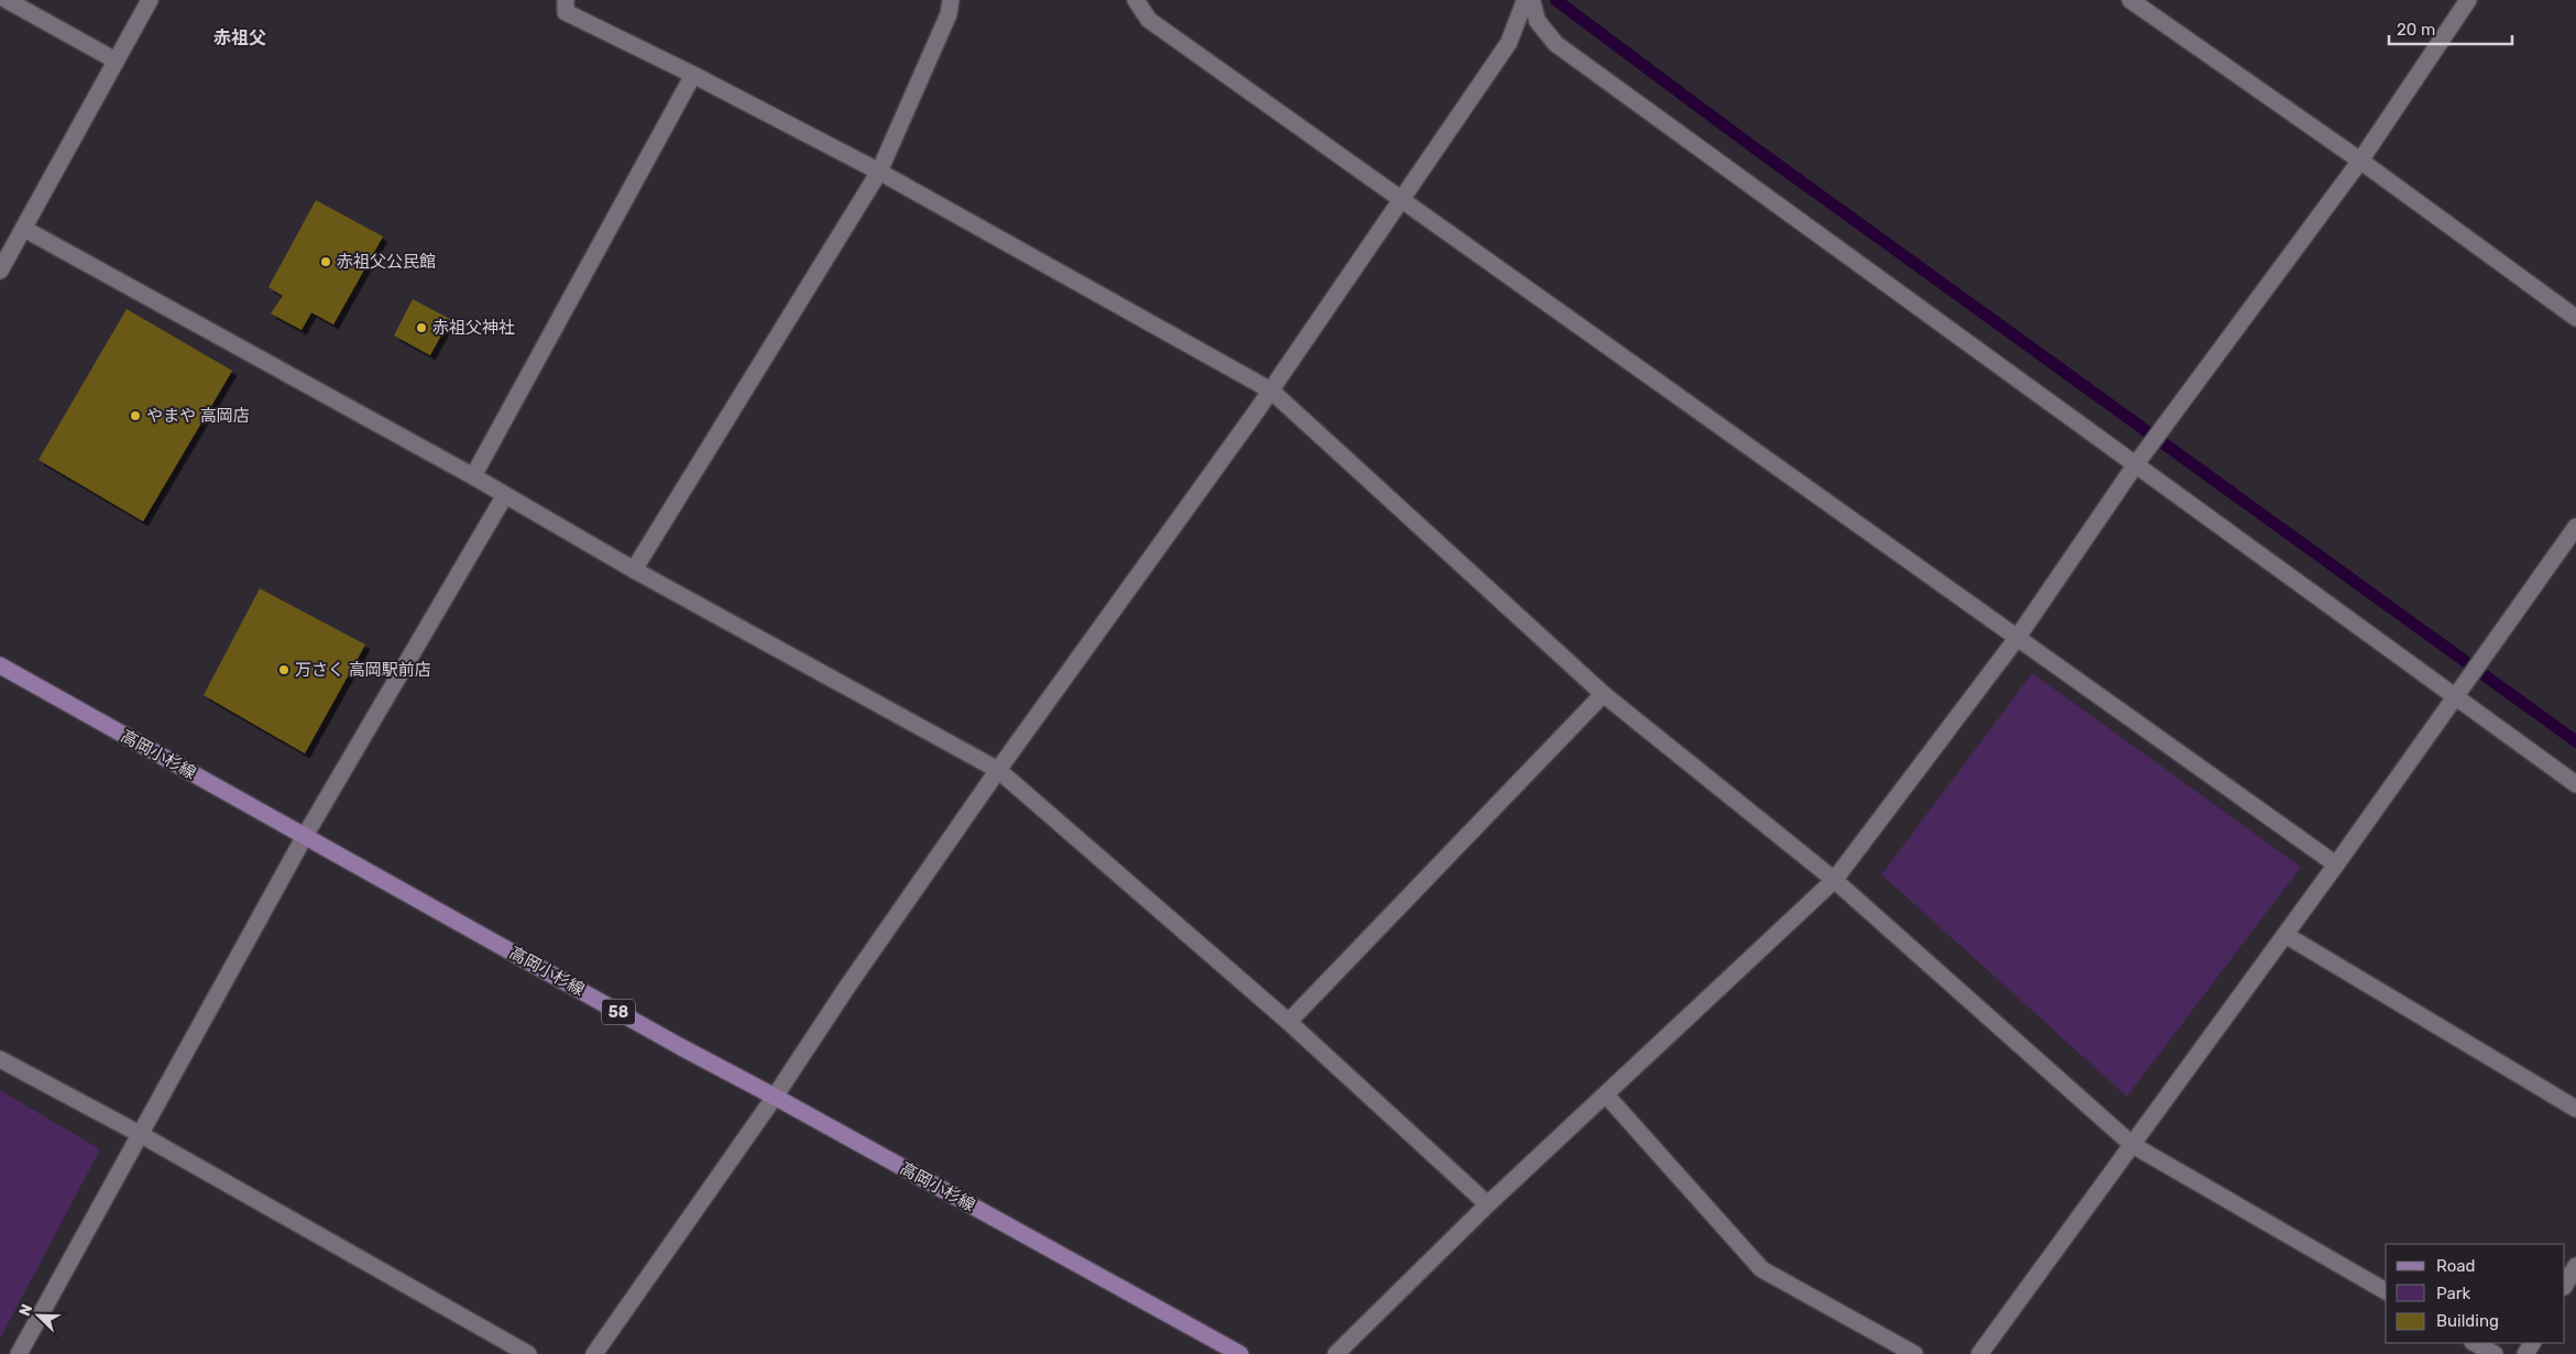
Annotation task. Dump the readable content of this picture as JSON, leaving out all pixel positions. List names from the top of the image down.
{
  "streets": {
    "main road": ["高岡小杉線", "58"]
  },
  "districts": ["赤祖父"],
  "places": [
    "赤祖父公民館",
    "赤祖父神社",
    "やまや 高岡店",
    "万さく 高岡駅前店"
  ],
  "legend": ["Road", "Park", "Building"],
  "scale_bar": "20 m",
  "north": "top left"
}
